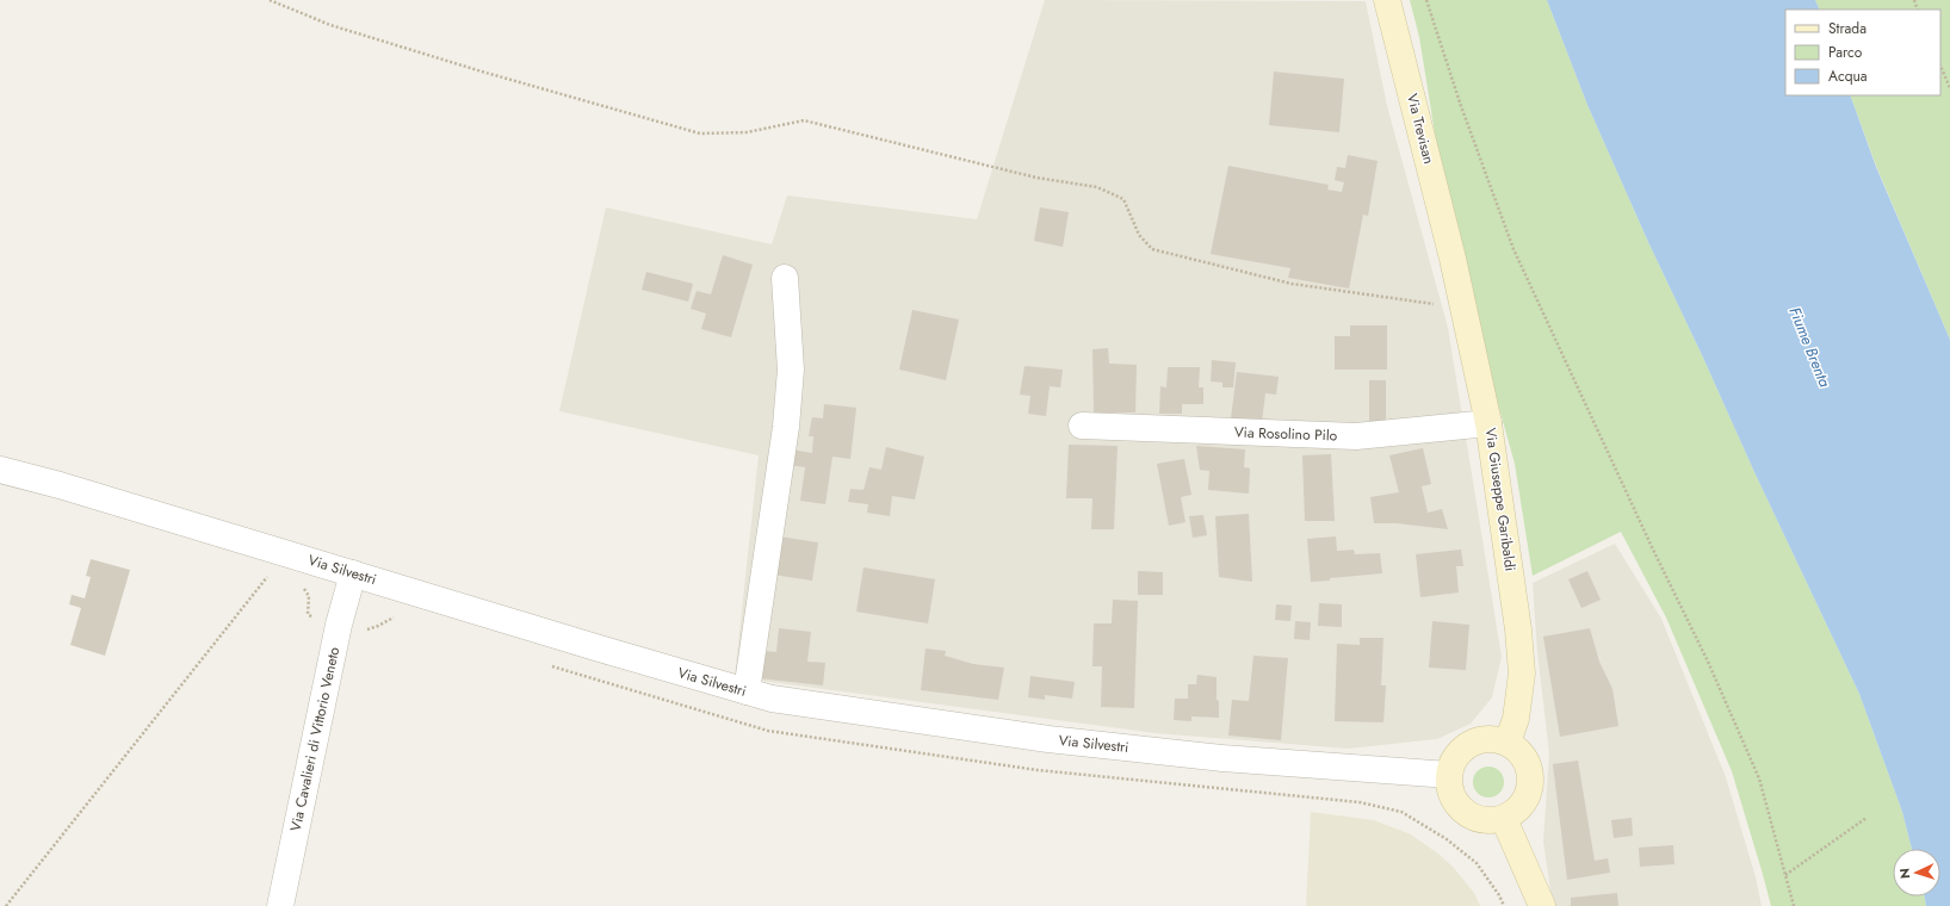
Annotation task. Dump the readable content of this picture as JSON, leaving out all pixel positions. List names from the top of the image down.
{
  "streets": {
    "main road": ["Via Trevisan", "Via Giuseppe Garibaldi"],
    "street": ["Via Rosolino Pilo", "Via Silvestri", "Via Cavalieri di Vittorio Veneto"]
  },
  "crossings": [
    ["Via Trevisan", "Via Giuseppe Garibaldi"],
    ["Via Rosolino Pilo", "Via Giuseppe Garibaldi"],
    ["Via Giuseppe Garibaldi", "Via Silvestri"],
    ["Via Silvestri", "Via Cavalieri di Vittorio Veneto"]
  ],
  "water": ["Fiume Brenta"],
  "legend": ["Strada", "Parco", "Acqua"],
  "north": "left"
}
